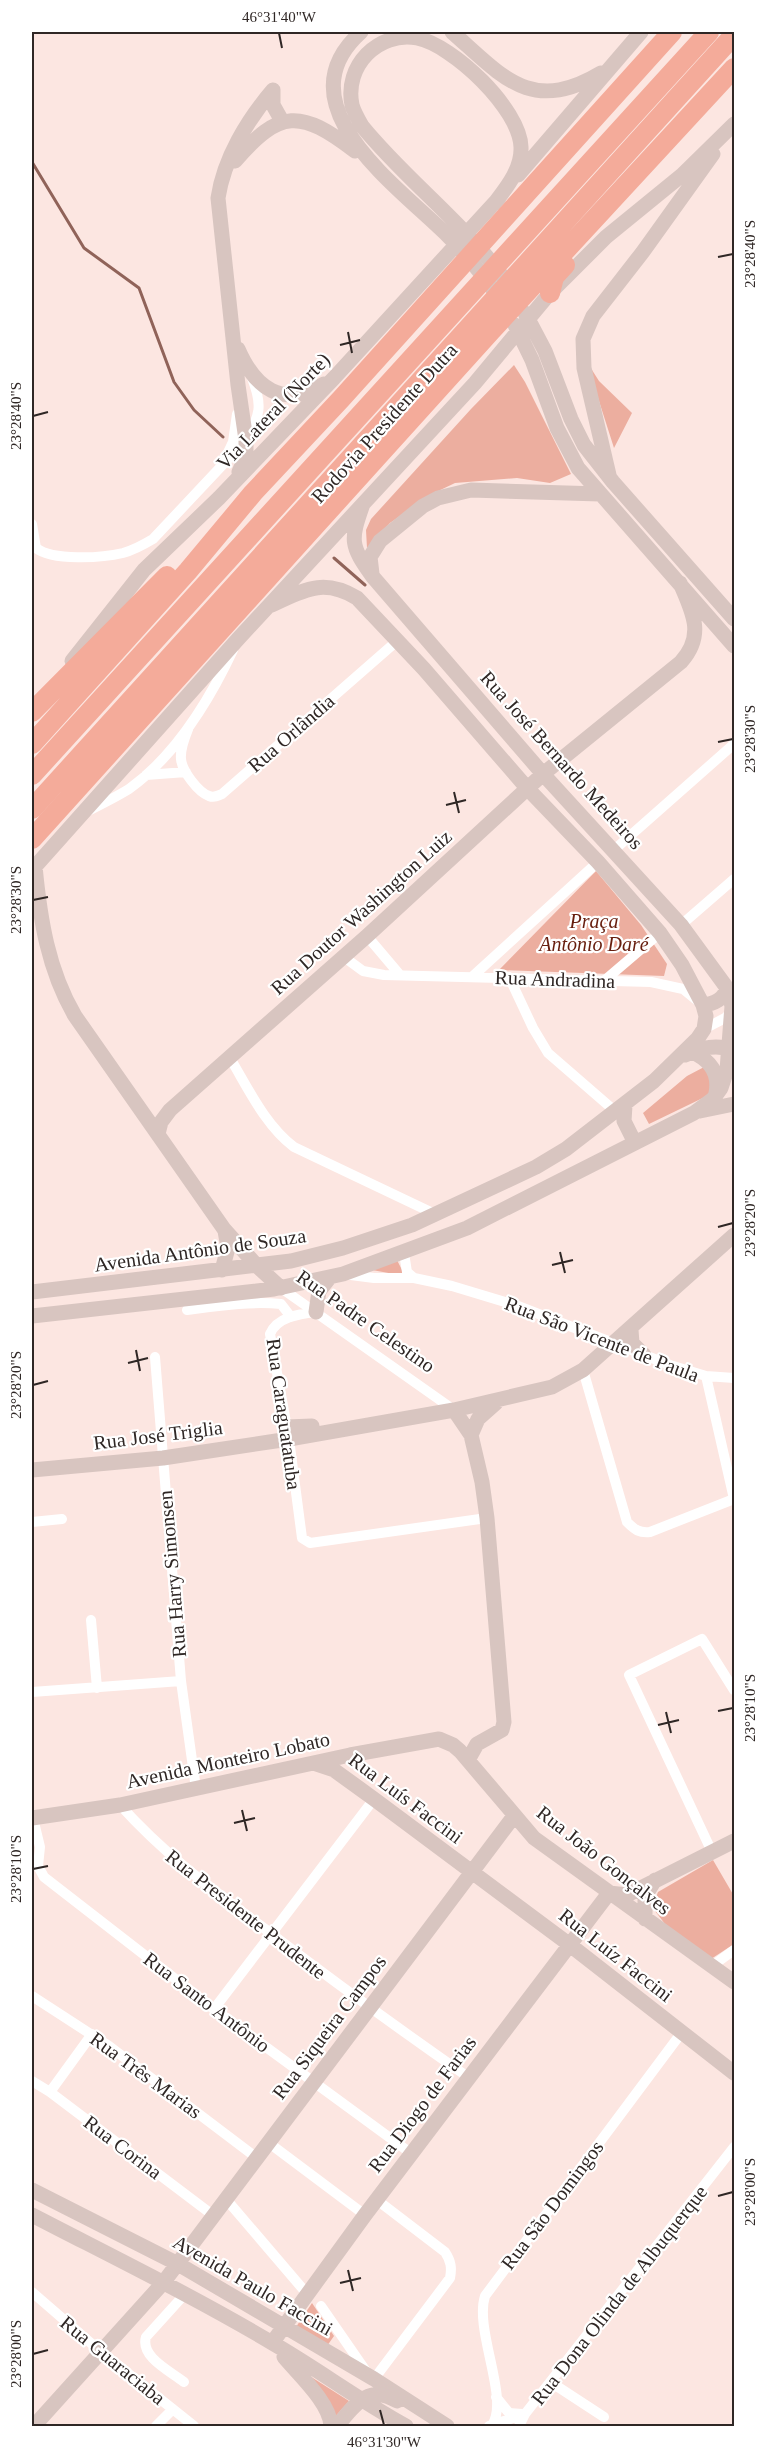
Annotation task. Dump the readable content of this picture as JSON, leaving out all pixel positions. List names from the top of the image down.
{
  "streets": {
    "highway": ["Rodovia Presidente Dutra"],
    "main road": [
      "Via Lateral (Norte)",
      "Rua José Bernardo Medeiros",
      "Rua Doutor Washington Luiz",
      "Avenida Antônio de Souza",
      "Rua Padre Celestino",
      "Rua José Triglia",
      "Avenida Monteiro Lobato",
      "Rua Luís Faccini",
      "Rua João Gonçalves",
      "Rua Luíz Faccini",
      "Rua Siqueira Campos",
      "Rua Diogo de Farias",
      "Avenida Paulo Faccini"
    ],
    "street": [
      "Rua Orlândia",
      "Rua Andradina",
      "Rua São Vicente de Paula",
      "Rua Caraguatatuba",
      "Rua Harry Simonsen",
      "Rua Presidente Prudente",
      "Rua Santo Antônio",
      "Rua Três Marias",
      "Rua Corina",
      "Rua São Domingos",
      "Rua Dona Olinda de Albuquerque",
      "Rua Guaraciaba"
    ]
  },
  "crossings": [
    ["Rua José Bernardo Medeiros", "Rua Doutor Washington Luiz"],
    ["Rua Doutor Washington Luiz", "Rua Andradina"],
    ["Rua Doutor Washington Luiz", "Rua Padre Celestino"],
    ["Avenida Antônio de Souza", "Rua Padre Celestino"],
    ["Rua Padre Celestino", "Rua Caraguatatuba"],
    ["Rua Padre Celestino", "Rua José Triglia"],
    ["Rua Padre Celestino", "Rua João Gonçalves"],
    ["Rua São Vicente de Paula", "Rua José Triglia"],
    ["Rua Caraguatatuba", "Rua José Triglia"],
    ["Rua José Triglia", "Rua Harry Simonsen"],
    ["Rua Harry Simonsen", "Avenida Monteiro Lobato"],
    ["Avenida Monteiro Lobato", "Rua Luís Faccini"],
    ["Avenida Monteiro Lobato", "Rua João Gonçalves"],
    ["Avenida Monteiro Lobato", "Rua Presidente Prudente"],
    ["Rua Luís Faccini", "Rua Luíz Faccini"],
    ["Rua Luís Faccini", "Rua Siqueira Campos"],
    ["Rua João Gonçalves", "Rua Siqueira Campos"],
    ["Rua João Gonçalves", "Rua Diogo de Farias"],
    ["Rua Presidente Prudente", "Rua Siqueira Campos"],
    ["Rua Presidente Prudente", "Rua Diogo de Farias"],
    ["Rua Luíz Faccini", "Rua Siqueira Campos"],
    ["Rua Luíz Faccini", "Rua Diogo de Farias"],
    ["Rua Luíz Faccini", "Rua São Domingos"],
    ["Rua Santo Antônio", "Rua Siqueira Campos"],
    ["Rua Santo Antônio", "Rua Diogo de Farias"],
    ["Rua Siqueira Campos", "Rua Três Marias"],
    ["Rua Siqueira Campos", "Rua Corina"],
    ["Rua Siqueira Campos", "Avenida Paulo Faccini"],
    ["Rua Siqueira Campos", "Rua Guaraciaba"],
    ["Rua Diogo de Farias", "Avenida Paulo Faccini"],
    ["Rua São Domingos", "Rua Dona Olinda de Albuquerque"]
  ],
  "parks": ["Praça Antônio Daré"],
  "coordinates": [
    "46°31'40\"W",
    "23°28'40\"S",
    "23°28'30\"S",
    "23°28'20\"S",
    "23°28'10\"S",
    "23°28'00\"S",
    "46°31'30\"W"
  ]
}
